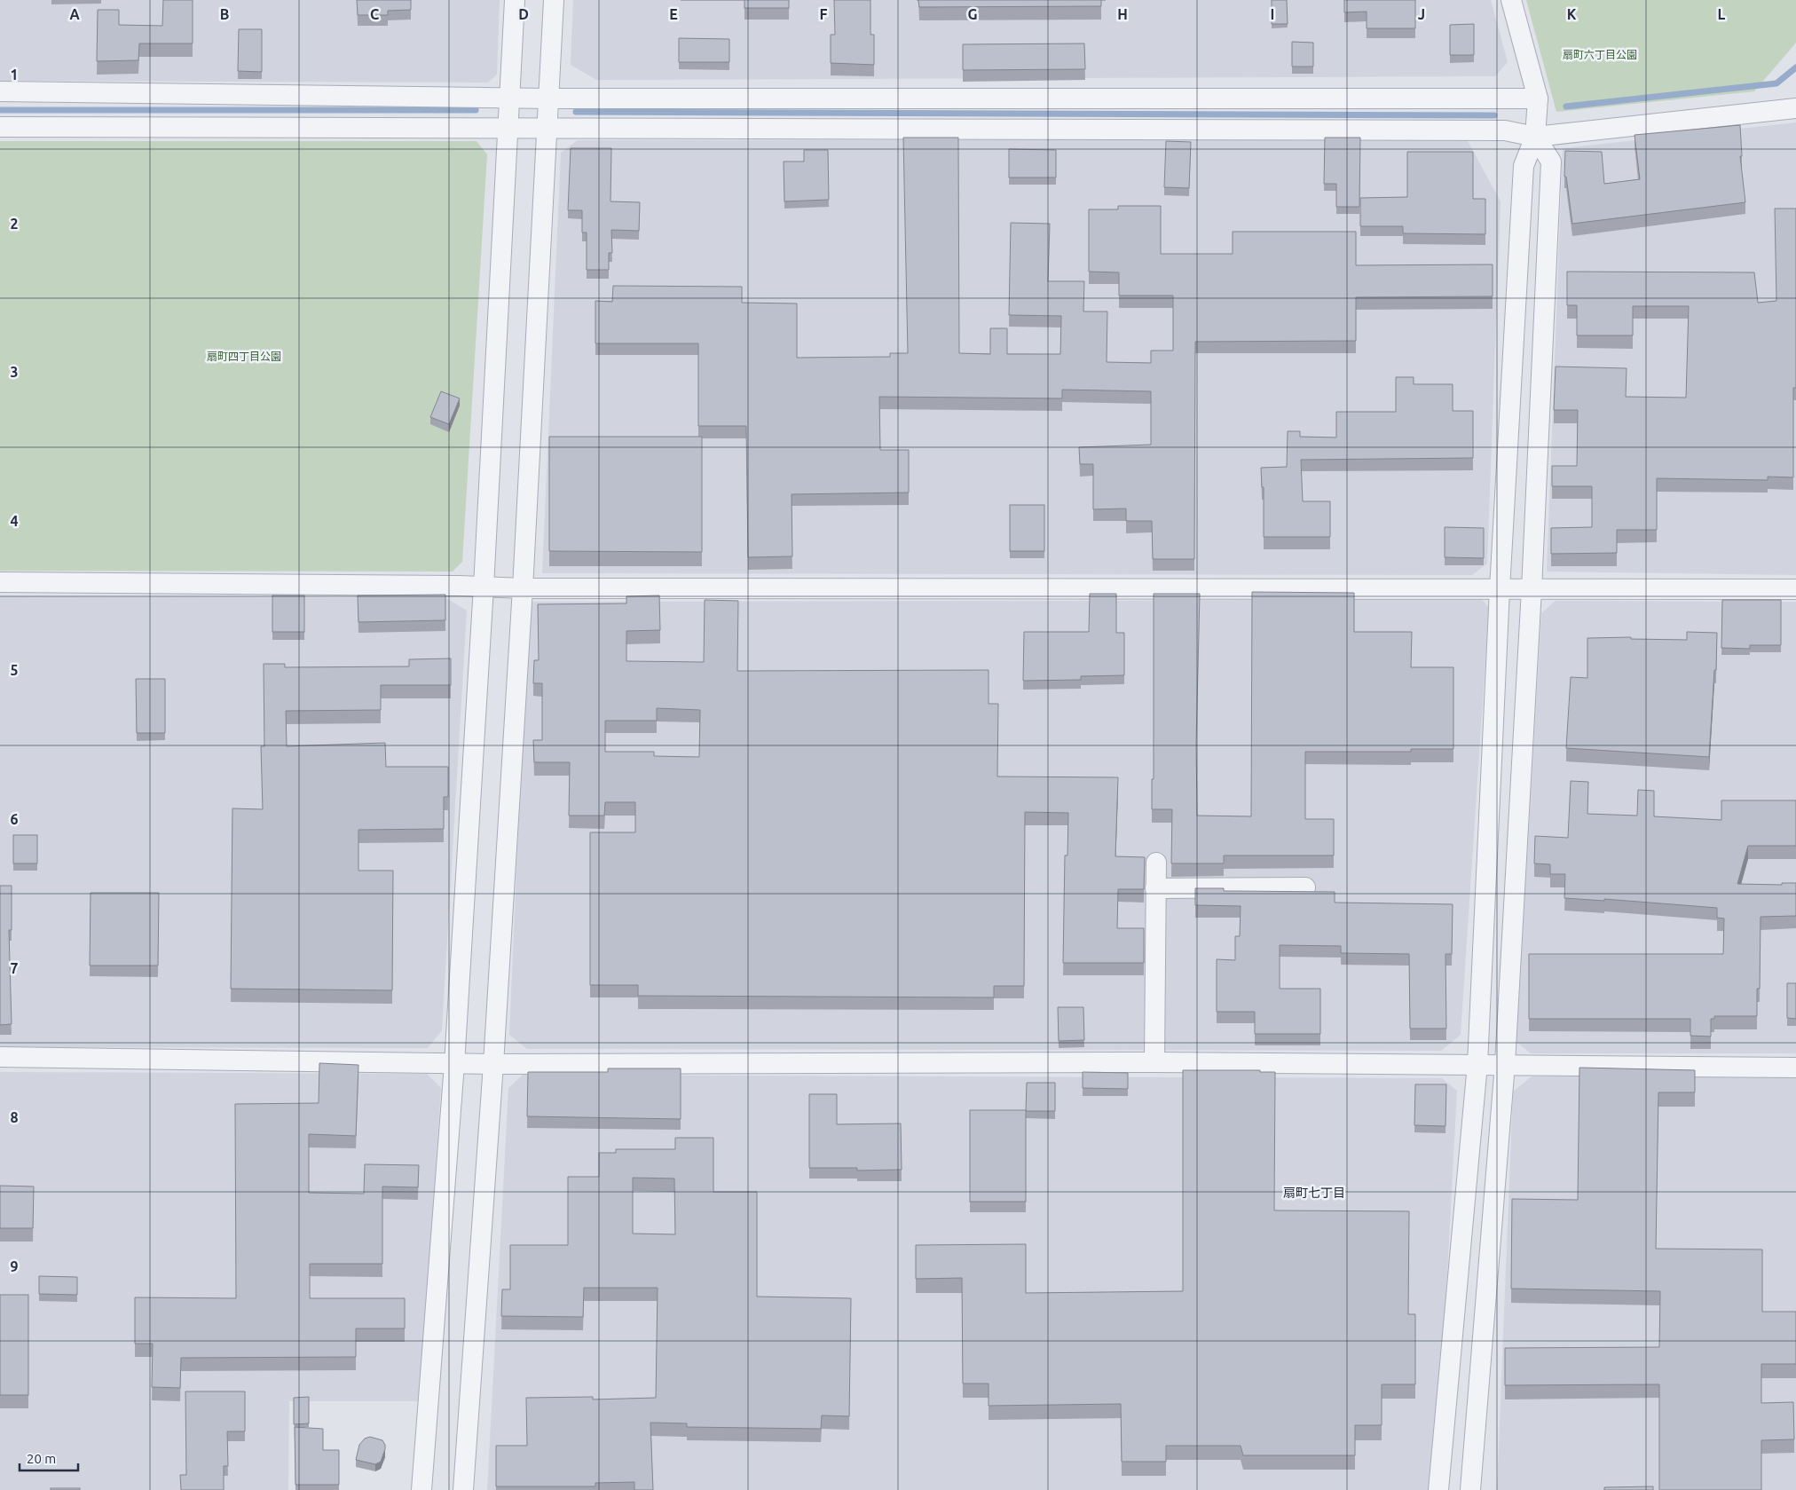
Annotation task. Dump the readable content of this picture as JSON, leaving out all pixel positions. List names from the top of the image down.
{
  "districts": ["扇町七丁目"],
  "parks": ["扇町六丁目公園", "扇町四丁目公園"],
  "scale_bar": "20 m",
  "grid": {
    "columns": [
      "A",
      "B",
      "C",
      "D",
      "E",
      "F",
      "G",
      "H",
      "I",
      "J",
      "K",
      "L"
    ],
    "rows": [
      "1",
      "2",
      "3",
      "4",
      "5",
      "6",
      "7",
      "8",
      "9"
    ]
  }
}
